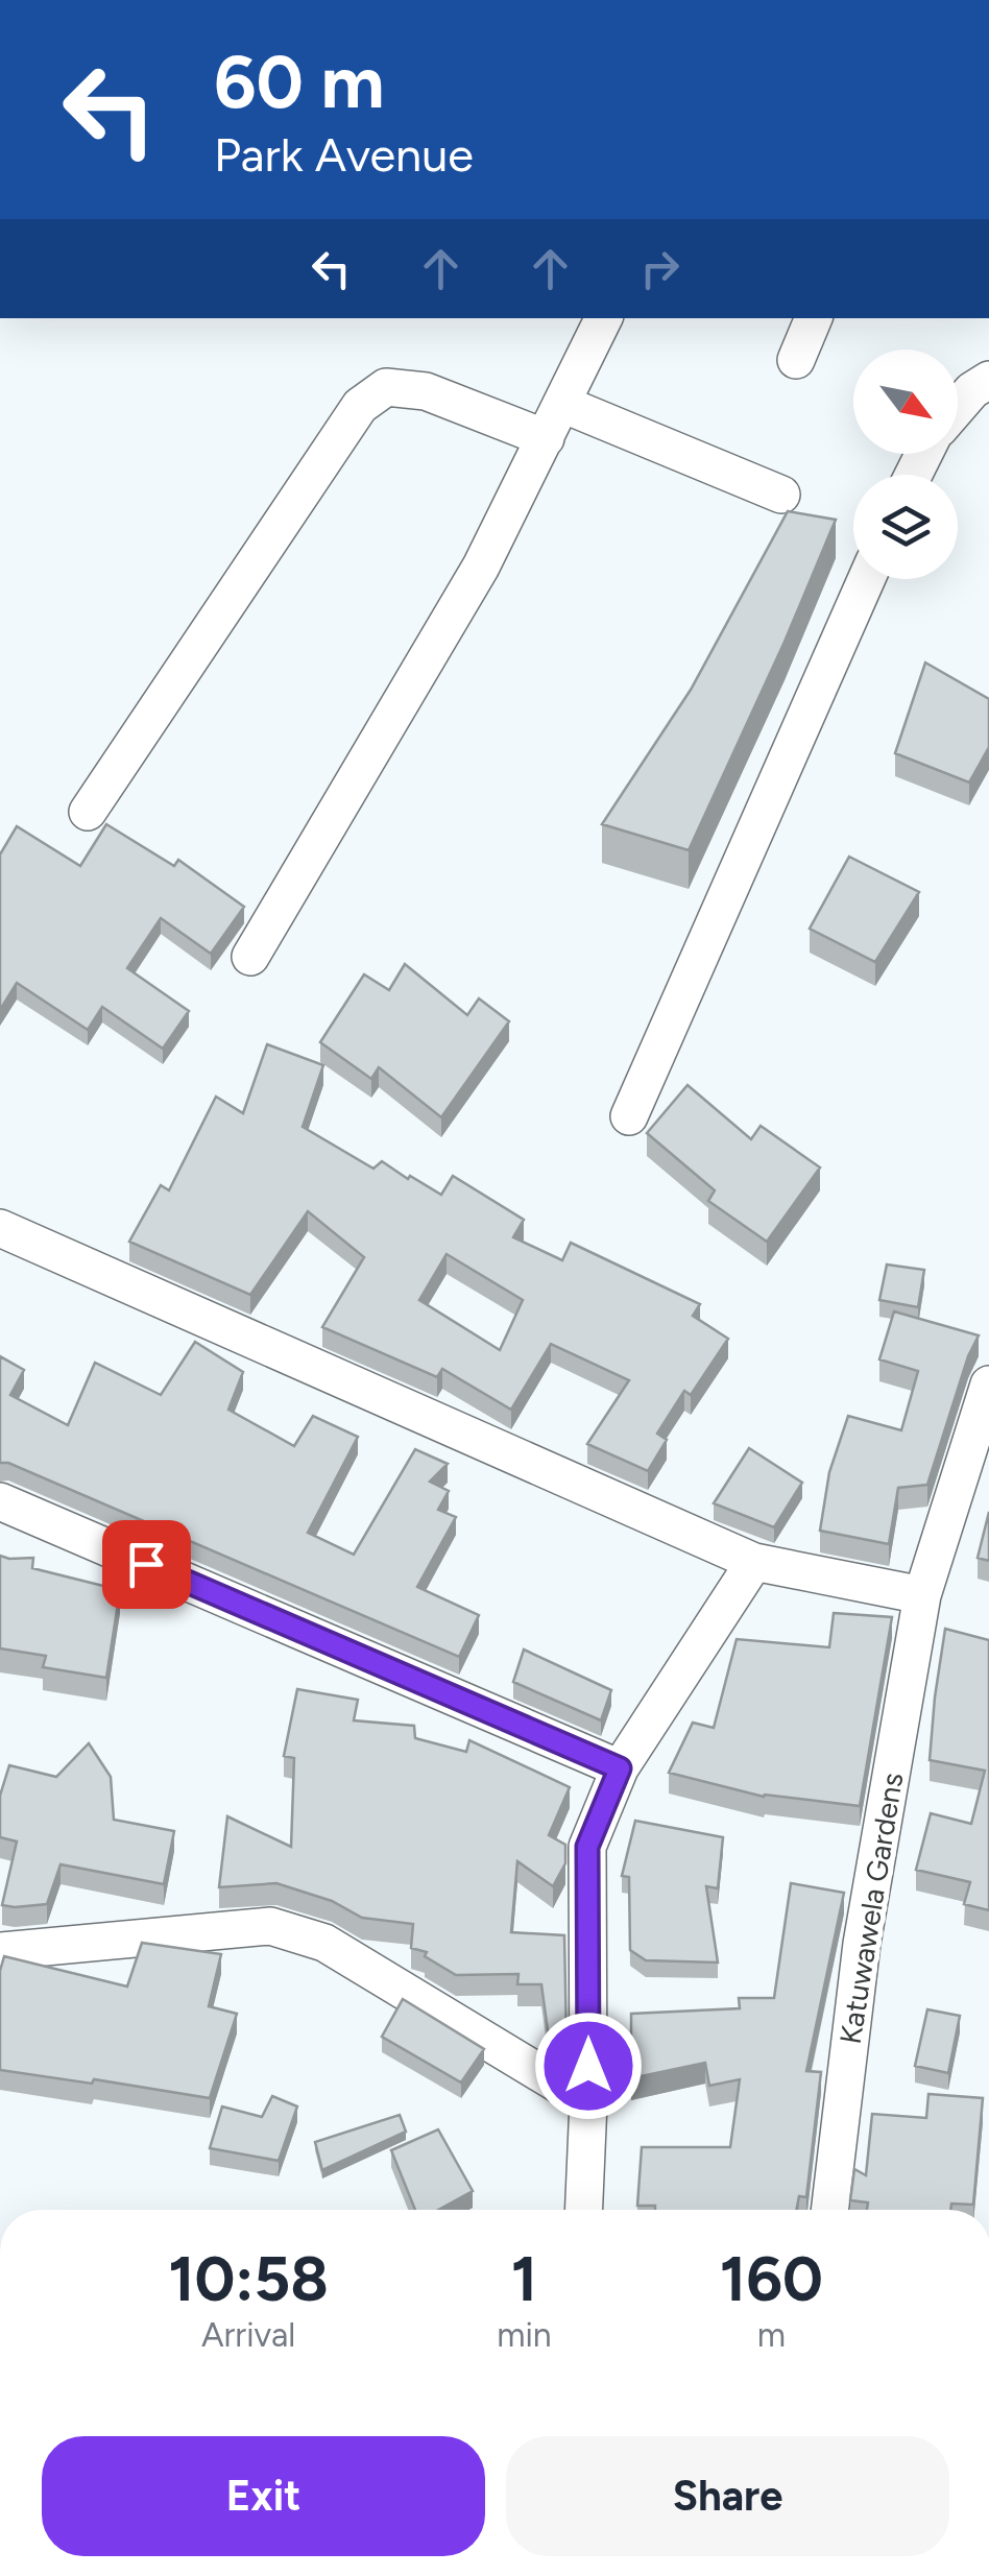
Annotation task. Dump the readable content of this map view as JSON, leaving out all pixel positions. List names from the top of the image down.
{
  "streets": {
    "street": ["Katuwawela Gardens"]
  },
  "north": "bottom right",
  "page": {
    "turn": ["60 m", "Park Avenue"],
    "eta": [
      "10:58",
      "Arrival",
      "1",
      "min",
      "160",
      "m"
    ],
    "buttons": ["Exit", "Share"]
  }
}
